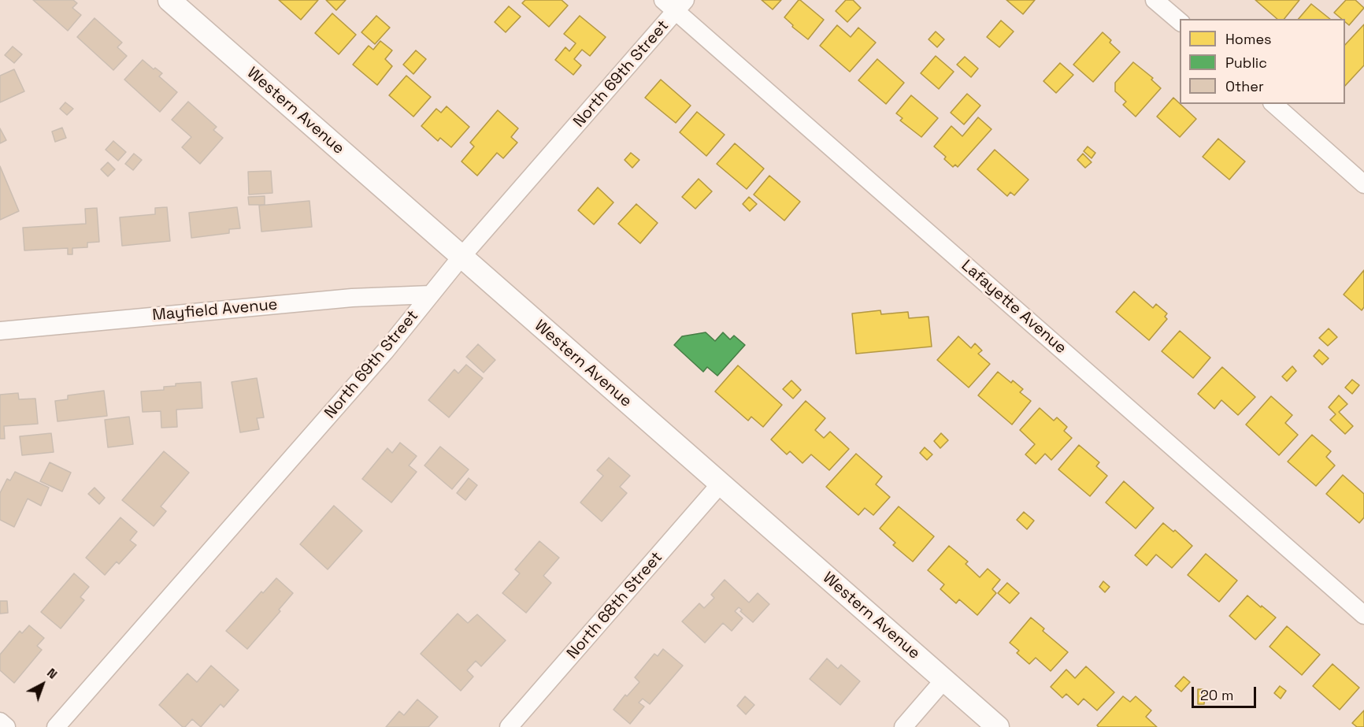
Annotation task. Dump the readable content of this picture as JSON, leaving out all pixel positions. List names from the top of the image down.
{
  "streets": {
    "street": [
      "North 69th Street",
      "Western Avenue",
      "Lafayette Avenue",
      "Mayfield Avenue",
      "North 68th Street"
    ]
  },
  "crossings": [
    ["North 69th Street", "Western Avenue"],
    ["North 69th Street", "Lafayette Avenue"],
    ["North 69th Street", "Mayfield Avenue"],
    ["Western Avenue", "North 68th Street"]
  ],
  "legend": ["Homes", "Public", "Other"],
  "scale_bar": "20 m",
  "north": "top right"
}
